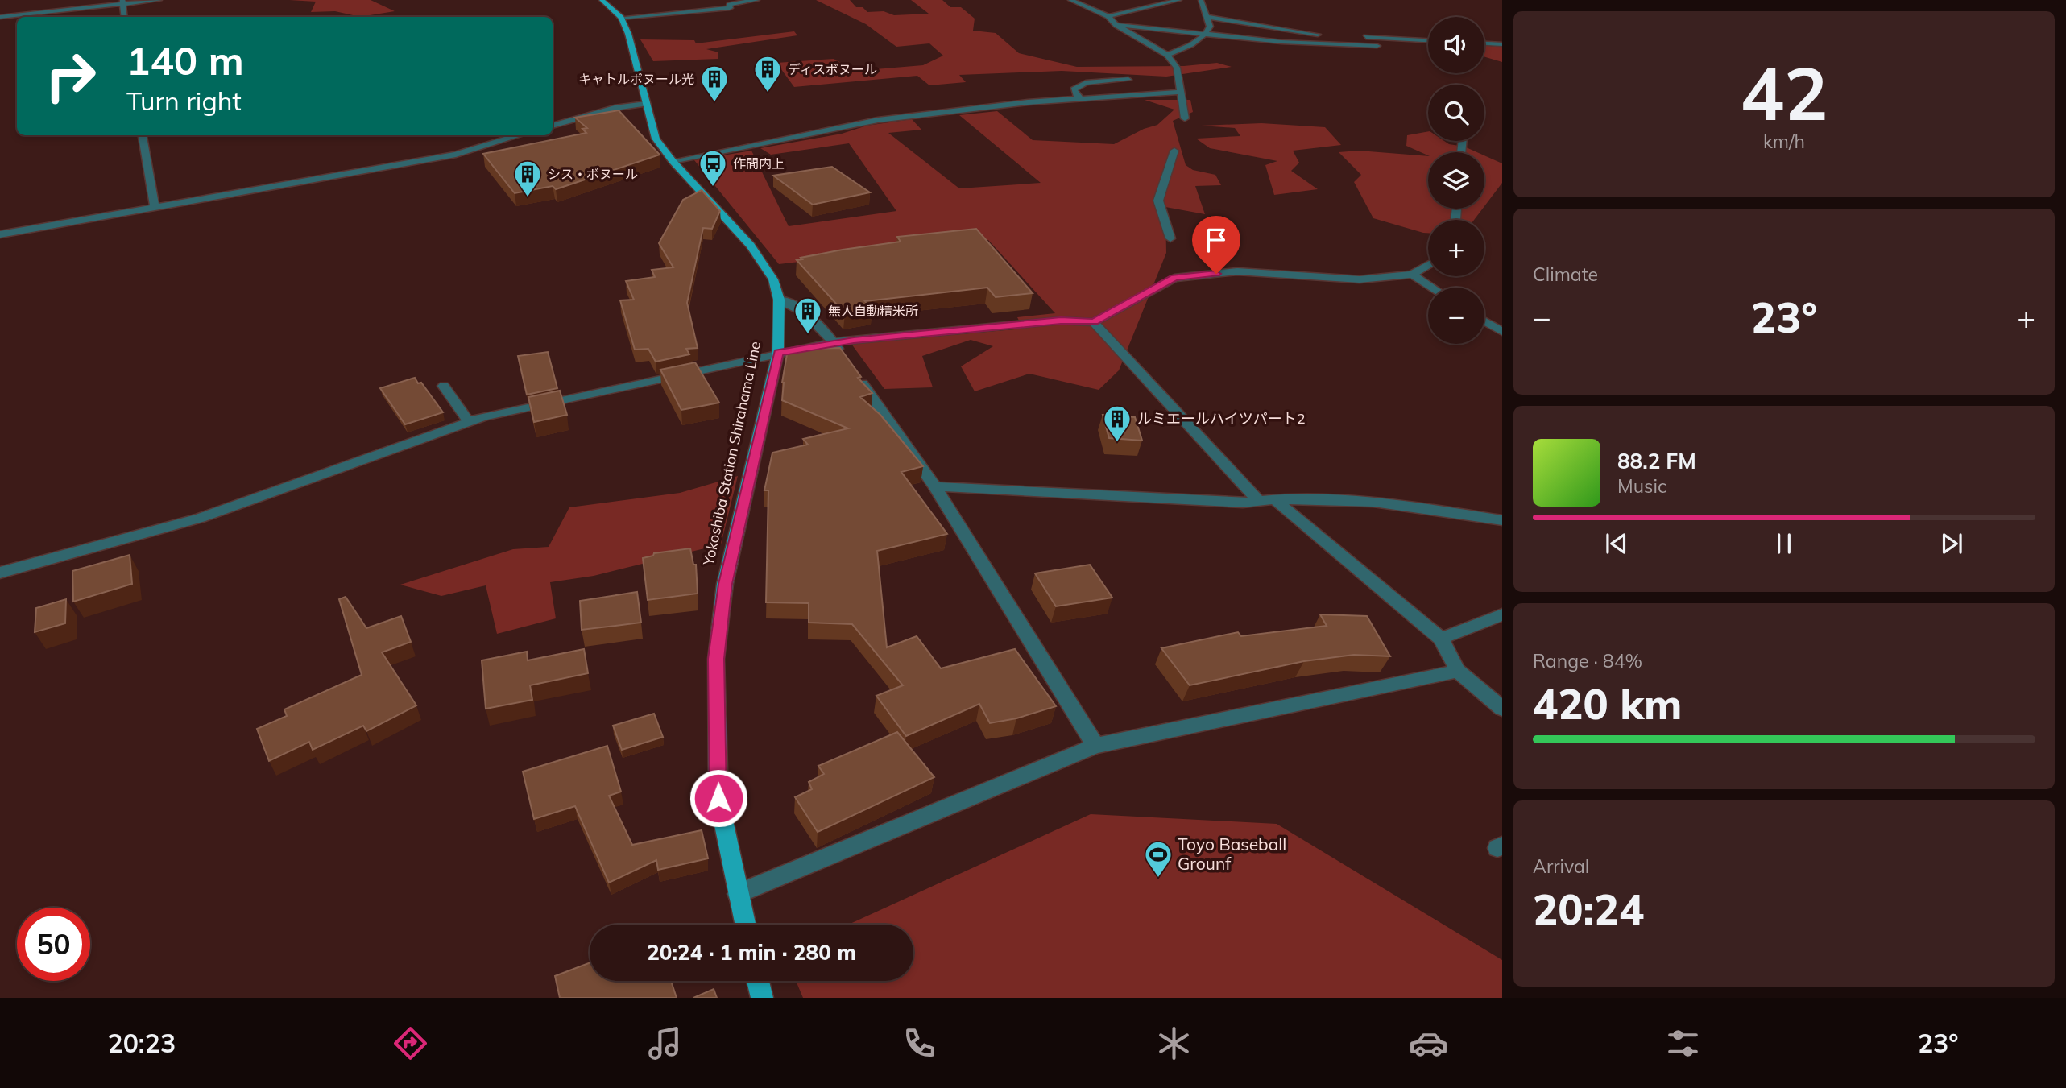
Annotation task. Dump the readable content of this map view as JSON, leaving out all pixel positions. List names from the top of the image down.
{
  "streets": {
    "main road": ["Yokoshiba Station Shirahama Line"]
  },
  "places": {
    "building": [
      "ディスボヌール",
      "キャトルボヌール光",
      "シス・ボヌール",
      "無人自動精米所",
      "ルミエールハイツパート2"
    ],
    "bus stop": ["作間内上"],
    "sports": ["Toyo Baseball Grounf"]
  },
  "page": {
    "tile": [
      ["42", "km/h"],
      "Climate",
      ["Range · 84%", "420 km"],
      ["Arrival", "20:24"]
    ],
    "map_buttons": ["+", "−"],
    "turn": ["140 m", "Turn right"],
    "heat": ["−", "23°", "+"],
    "song": ["88.2 FM", "Music"],
    "limit": "50",
    "trip": "20:24 · 1 min · 280 m",
    "tabs": ["20:23", "23°"]
  }
}
